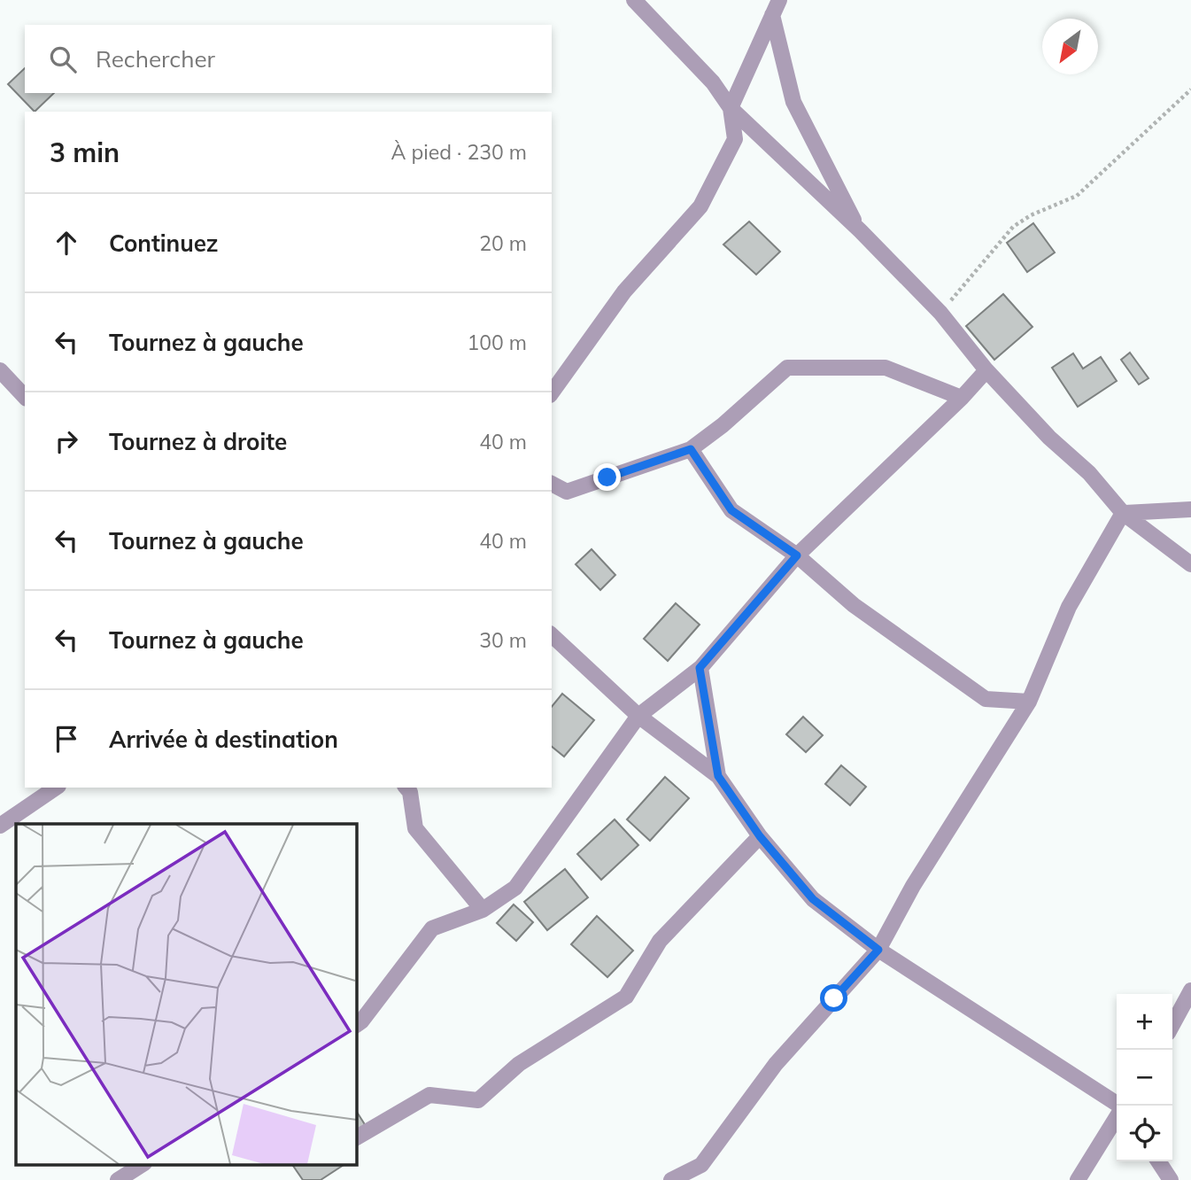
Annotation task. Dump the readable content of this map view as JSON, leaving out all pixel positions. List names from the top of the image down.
{
  "north": "bottom left",
  "page": {
    "search": "Rechercher",
    "heading": ["3 min", "À pied · 230 m"],
    "list": [
      ["Continuez", "20 m"],
      ["Tournez à gauche", "100 m"],
      ["Tournez à droite", "40 m"],
      ["Tournez à gauche", "40 m"],
      ["Tournez à gauche", "30 m"],
      "Arrivée à destination"
    ],
    "map_buttons": ["+", "−"]
  }
}
